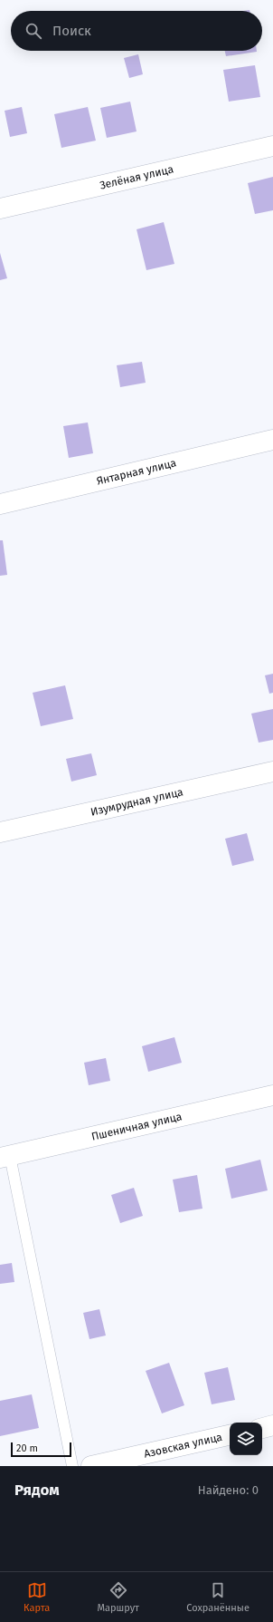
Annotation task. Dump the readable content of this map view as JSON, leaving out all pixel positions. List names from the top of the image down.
{
  "streets": {
    "street": [
      "Зелёная улица",
      "Янтарная улица",
      "Изумрудная улица",
      "Пшеничная улица",
      "Азовская улица"
    ]
  },
  "scale_bar": "20 m",
  "page": {
    "search": "Поиск",
    "scale": "20 m",
    "heading": ["Рядом", "Найдено: 0"],
    "nav": ["Карта", "Маршрут", "Сохранённые"]
  }
}
